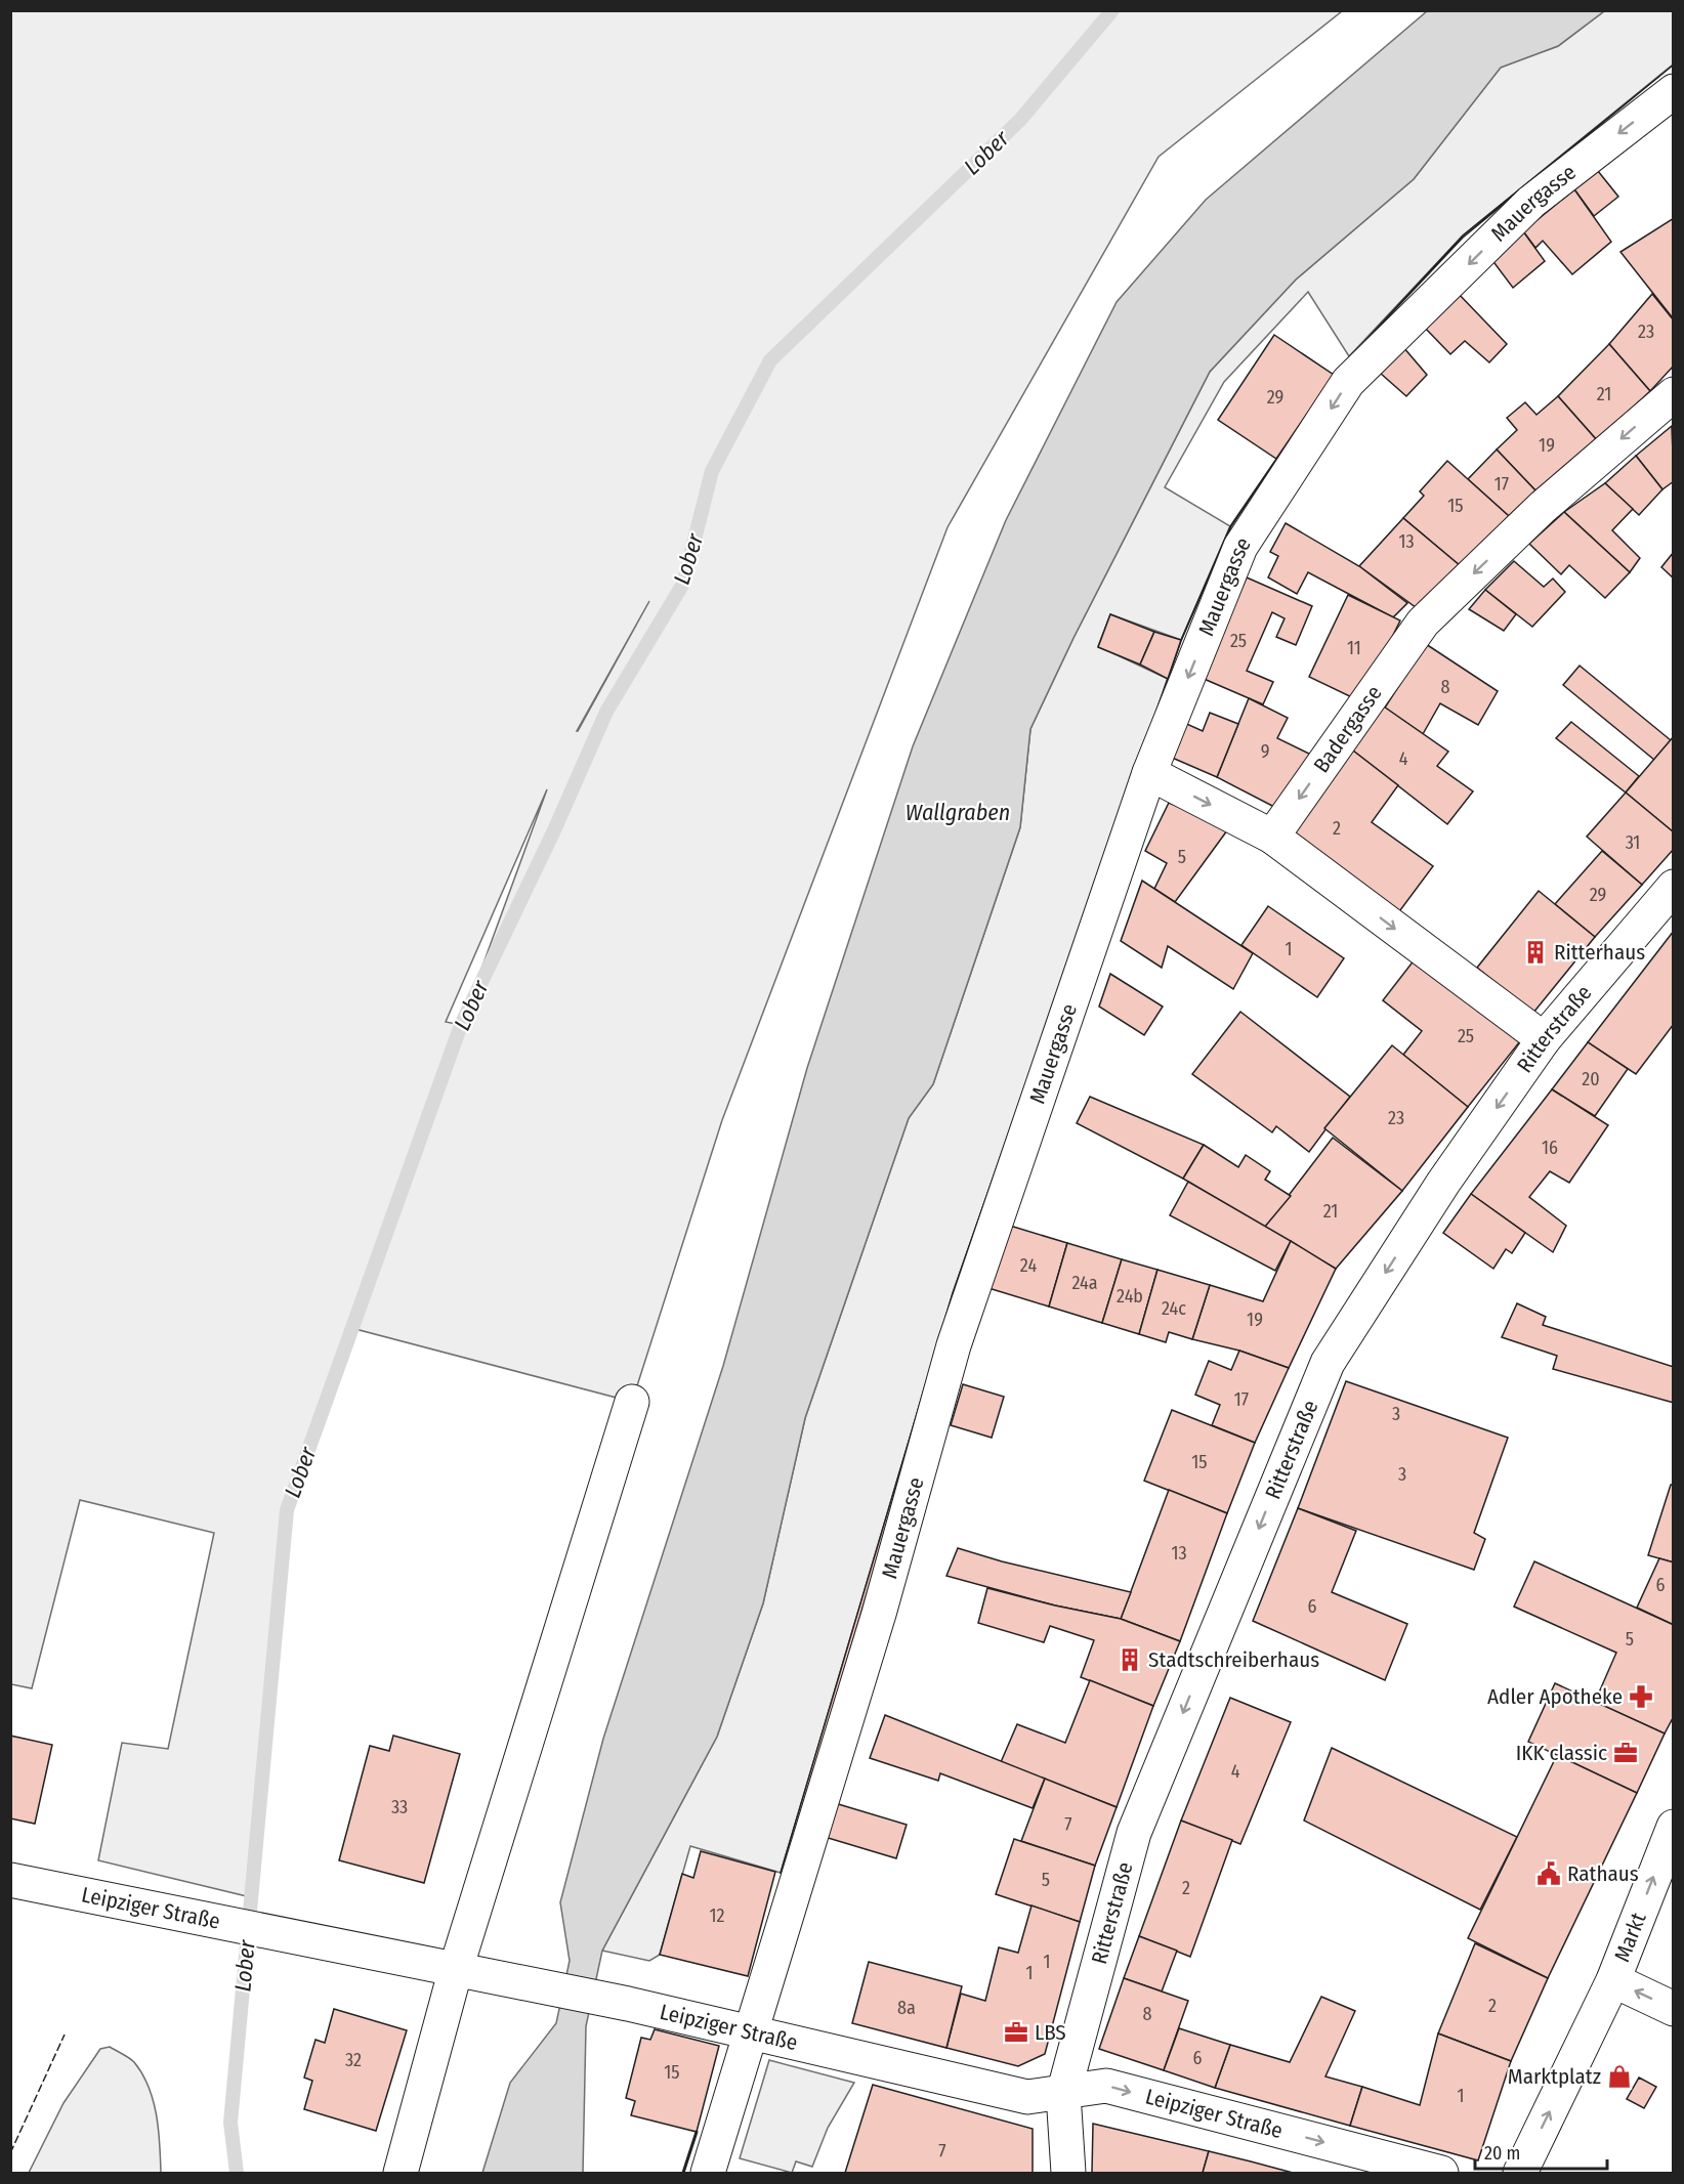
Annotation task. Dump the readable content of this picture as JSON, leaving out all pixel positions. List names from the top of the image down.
{
  "streets": {
    "street": [
      "Mauergasse",
      "Badergasse",
      "Ritterstraße",
      "Leipziger Straße",
      "Markt"
    ]
  },
  "crossings": [
    ["Mauergasse", "Leipziger Straße"],
    ["Ritterstraße", "Leipziger Straße"]
  ],
  "one_way": [
    "Mauergasse",
    "Badergasse",
    "Ritterstraße",
    "Markt"
  ],
  "water": ["Lober", "Wallgraben"],
  "places": {
    "building": ["Ritterhaus", "Stadtschreiberhaus"],
    "pharmacy": ["Adler Apotheke"],
    "office": ["IKK classic", "LBS"],
    "public building": ["Rathaus"],
    "shop": ["Marktplatz"]
  },
  "house_numbers": [
    "23",
    "21",
    "29",
    "19",
    "17",
    "15",
    "13",
    "25",
    "11",
    "8",
    "9",
    "4",
    "2",
    "31",
    "5",
    "29",
    "1",
    "25",
    "20",
    "23",
    "16",
    "21",
    "24",
    "24a",
    "24b",
    "24c",
    "19",
    "17",
    "3",
    "15",
    "3",
    "13",
    "6",
    "6",
    "5",
    "4",
    "33",
    "7",
    "5",
    "2",
    "12",
    "1",
    "1",
    "2",
    "8a",
    "8",
    "6",
    "32",
    "15",
    "1",
    "7"
  ],
  "scale_bar": "20 m"
}
